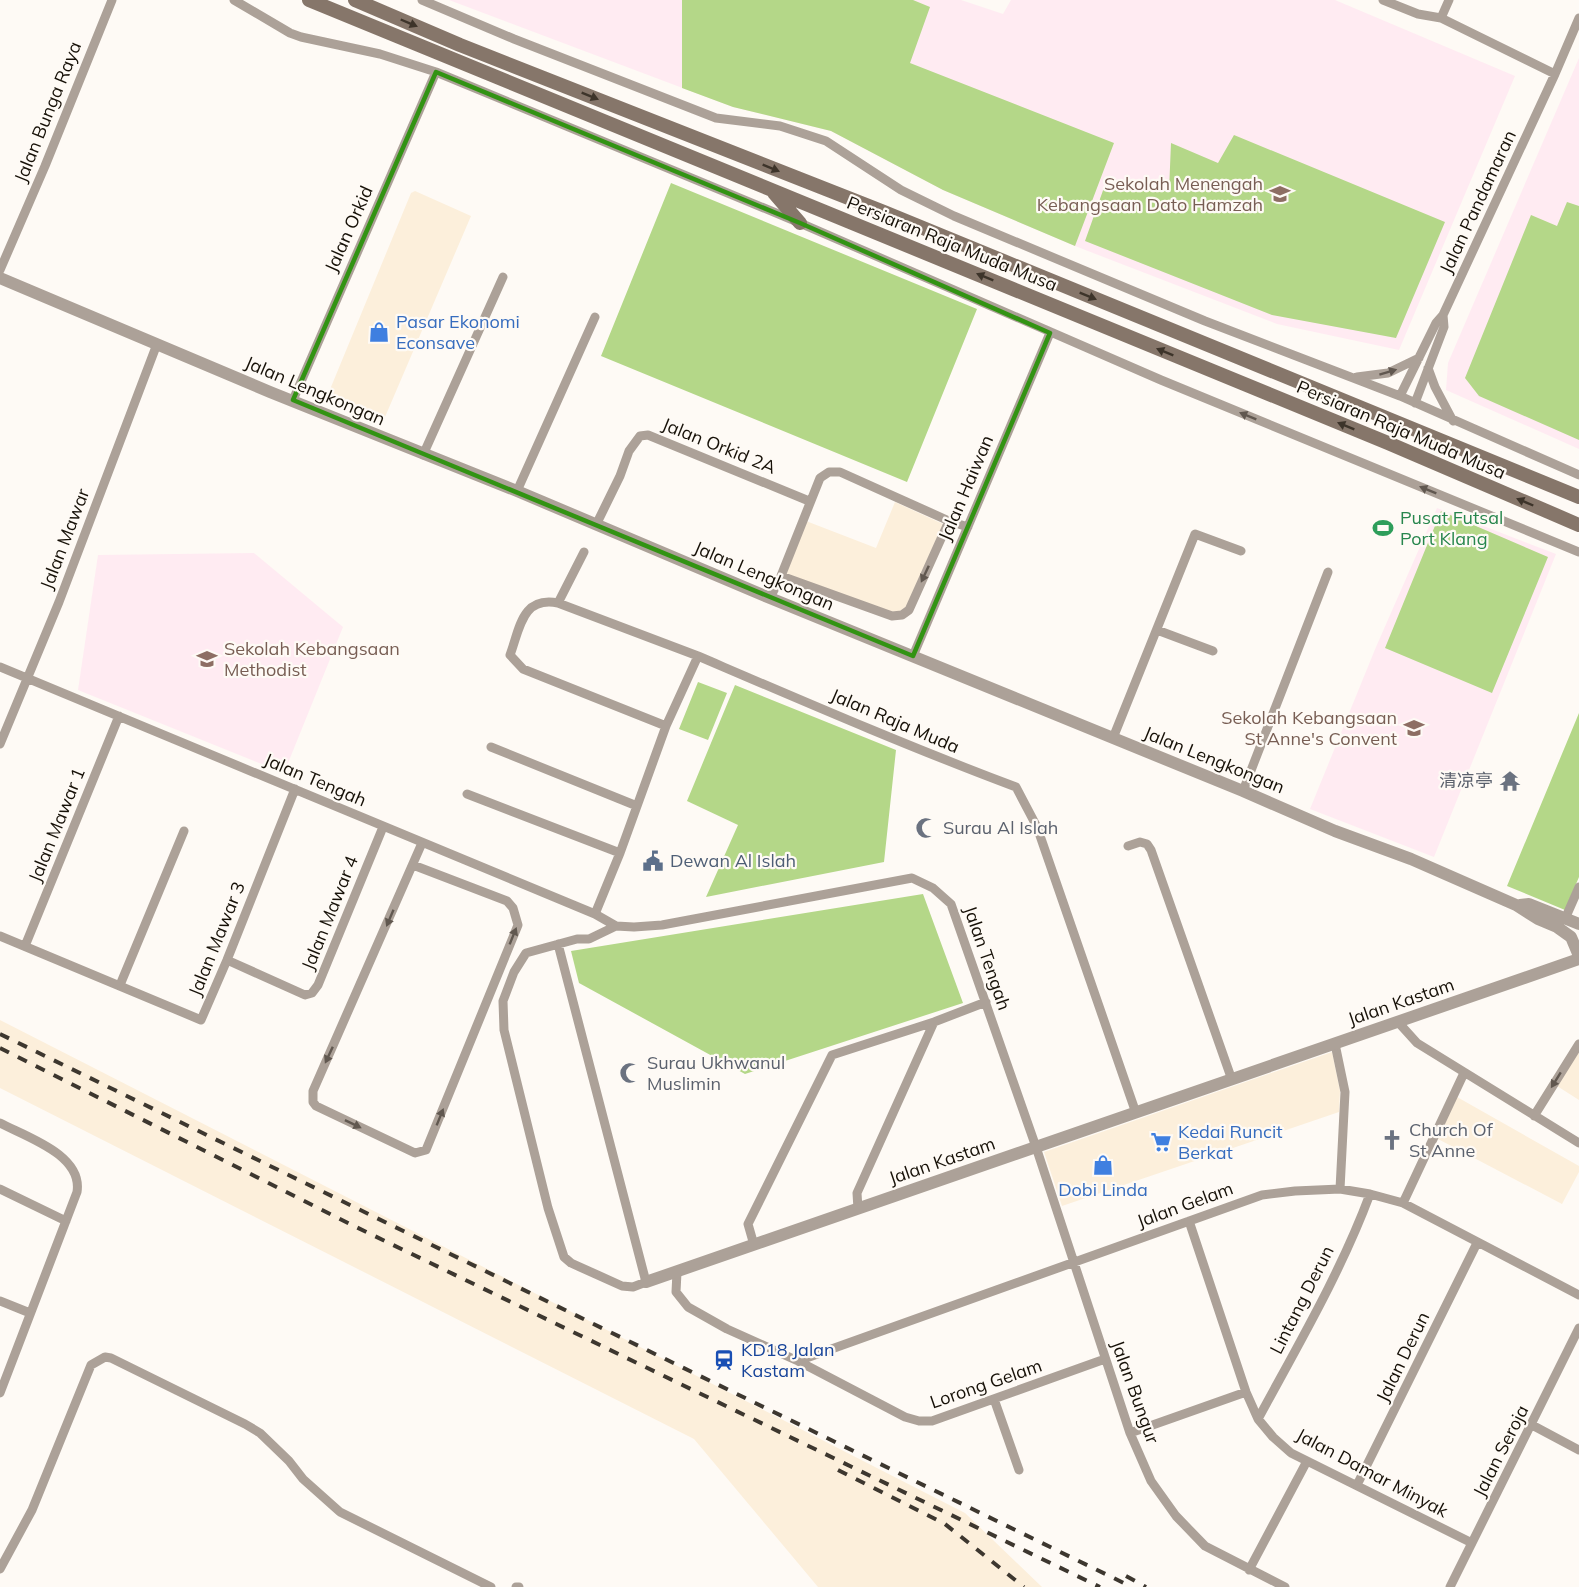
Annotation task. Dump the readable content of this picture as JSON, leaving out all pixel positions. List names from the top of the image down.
{
  "streets": {
    "main road": ["Persiaran Raja Muda Musa"],
    "street": [
      "Jalan Bunga Raya",
      "Jalan Pandamaran",
      "Jalan Orkid",
      "Jalan Lengkongan",
      "Jalan Orkid 2A",
      "Jalan Haiwan",
      "Jalan Mawar",
      "Jalan Raja Muda",
      "Jalan Tengah",
      "Jalan Mawar 1",
      "Jalan Mawar 4",
      "Jalan Mawar 3",
      "Jalan Kastam",
      "Jalan Gelam",
      "Lintang Derun",
      "Jalan Derun",
      "Lorong Gelam",
      "Jalan Bungur",
      "Jalan Seroja",
      "Jalan Damar Minyak"
    ]
  },
  "crossings": [
    ["Jalan Orkid", "Jalan Lengkongan"],
    ["Jalan Lengkongan", "Jalan Orkid 2A"],
    ["Jalan Lengkongan", "Jalan Haiwan"],
    ["Jalan Lengkongan", "Jalan Mawar"],
    ["Jalan Lengkongan", "Jalan Kastam"],
    ["Jalan Mawar", "Jalan Tengah"],
    ["Jalan Raja Muda", "Jalan Kastam"],
    ["Jalan Tengah", "Jalan Mawar 1"],
    ["Jalan Tengah", "Jalan Mawar 4"],
    ["Jalan Tengah", "Jalan Mawar 3"],
    ["Jalan Tengah", "Jalan Kastam"],
    ["Jalan Tengah", "Jalan Bungur"],
    ["Jalan Mawar 4", "Jalan Mawar 3"],
    ["Jalan Kastam", "Lorong Gelam"],
    ["Jalan Kastam", "Jalan Bungur"],
    ["Jalan Gelam", "Lintang Derun"],
    ["Jalan Gelam", "Jalan Derun"],
    ["Jalan Gelam", "Lorong Gelam"],
    ["Jalan Gelam", "Jalan Bungur"],
    ["Jalan Gelam", "Jalan Damar Minyak"],
    ["Lintang Derun", "Jalan Damar Minyak"],
    ["Jalan Derun", "Jalan Damar Minyak"],
    ["Lorong Gelam", "Jalan Bungur"],
    ["Jalan Seroja", "Jalan Damar Minyak"]
  ],
  "places": {
    "school or university": ["Sekolah Menengah Kebangsaan Dato Hamzah", "Sekolah Kebangsaan Methodist", "Sekolah Kebangsaan St Anne's Convent"],
    "shop": ["Pasar Ekonomi Econsave", "Dobi Linda"],
    "sports": ["Pusat Futsal Port Klang"],
    "temple": ["清凉亭"],
    "mosque": ["Surau Al Islah", "Surau Ukhwanul Muslimin"],
    "public building": ["Dewan Al Islah"],
    "church": ["Church Of St Anne"],
    "supermarket": ["Kedai Runcit Berkat"],
    "station": ["KD18 Jalan Kastam"]
  }
}
